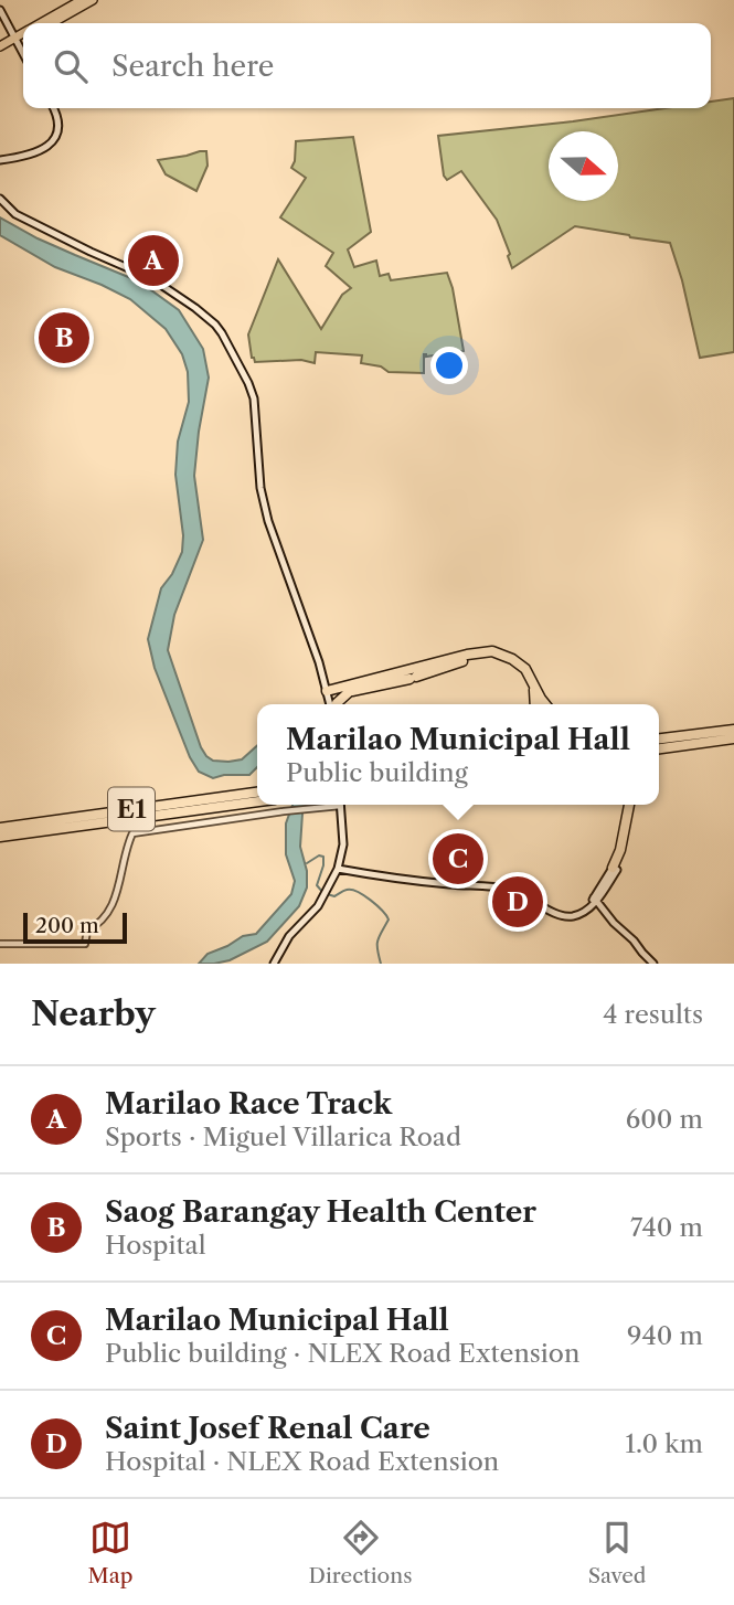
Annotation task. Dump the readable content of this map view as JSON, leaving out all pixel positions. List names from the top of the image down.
{
  "streets": {
    "highway": ["E1"]
  },
  "scale_bar": "200 m",
  "north": "right",
  "page": {
    "search": "Search here",
    "pins": [
      "A",
      "B",
      "C",
      "D"
    ],
    "popup": ["Marilao Municipal Hall", "Public building"],
    "scale": "200 m",
    "heading": ["Nearby", "4 results"],
    "list": [
      {
        "mark": "A",
        "name": "Marilao Race Track",
        "note": "Sports · Miguel Villarica Road",
        "value": "600 m"
      },
      {
        "mark": "B",
        "name": "Saog Barangay Health Center",
        "note": "Hospital",
        "value": "740 m"
      },
      {
        "mark": "C",
        "name": "Marilao Municipal Hall",
        "note": "Public building · NLEX Road Extension",
        "value": "940 m"
      },
      {
        "mark": "D",
        "name": "Saint Josef Renal Care",
        "note": "Hospital · NLEX Road Extension",
        "value": "1.0 km"
      }
    ],
    "nav": ["Map", "Directions", "Saved"]
  }
}
